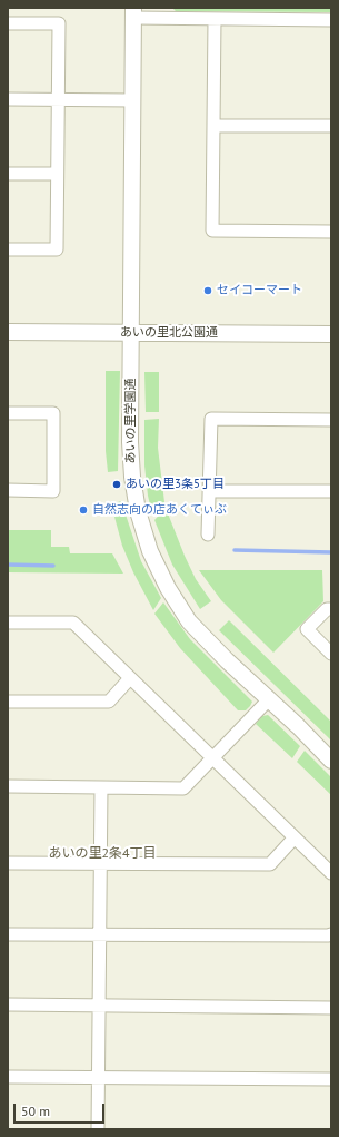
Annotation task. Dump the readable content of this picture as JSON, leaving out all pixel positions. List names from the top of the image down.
{
  "streets": {
    "street": ["あいの里北公園通", "あいの里学園通"]
  },
  "crossings": [
    ["あいの里北公園通", "あいの里学園通"]
  ],
  "districts": ["あいの里2条4丁目"],
  "places": ["セイコーマート", "あいの里3条5丁目", "自然志向の店あくてぃぶ"],
  "scale_bar": "50 m"
}
